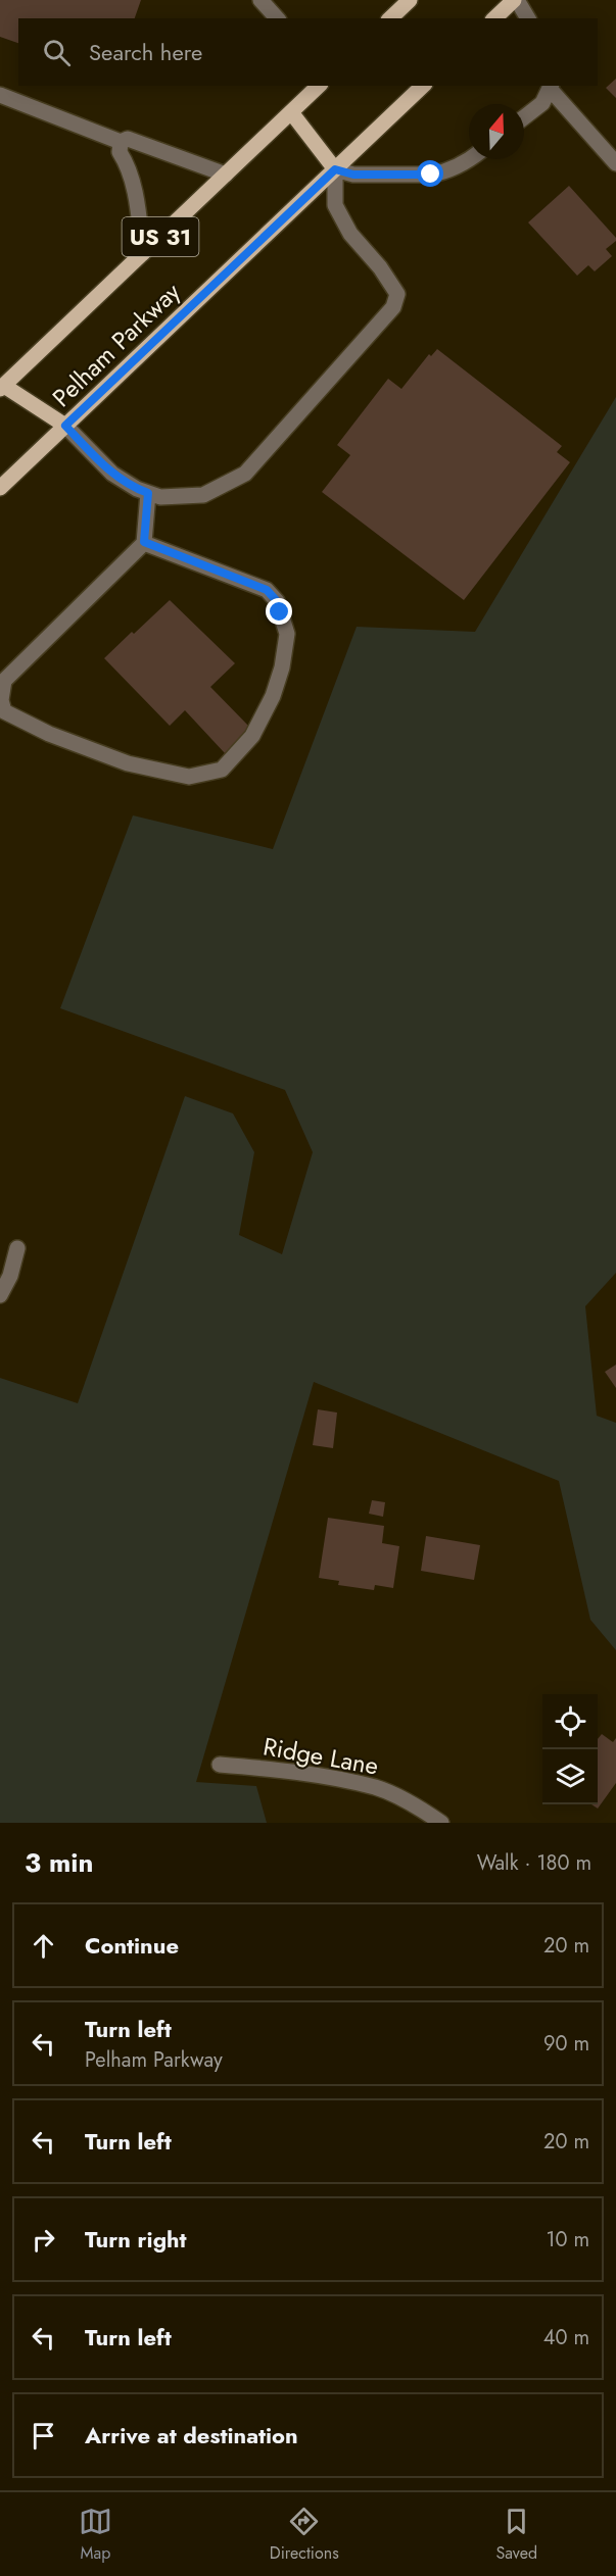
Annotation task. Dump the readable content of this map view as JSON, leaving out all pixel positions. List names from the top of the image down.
{
  "streets": {
    "main road": ["US 31", "Pelham Parkway"],
    "street": ["Ridge Lane"]
  },
  "north": "top",
  "page": {
    "search": "Search here",
    "heading": ["3 min", "Walk · 180 m"],
    "list": [
      ["Continue", "20 m"],
      ["Turn left", "Pelham Parkway", "90 m"],
      ["Turn left", "20 m"],
      ["Turn right", "10 m"],
      ["Turn left", "40 m"],
      "Arrive at destination"
    ],
    "nav": ["Map", "Directions", "Saved"]
  }
}
